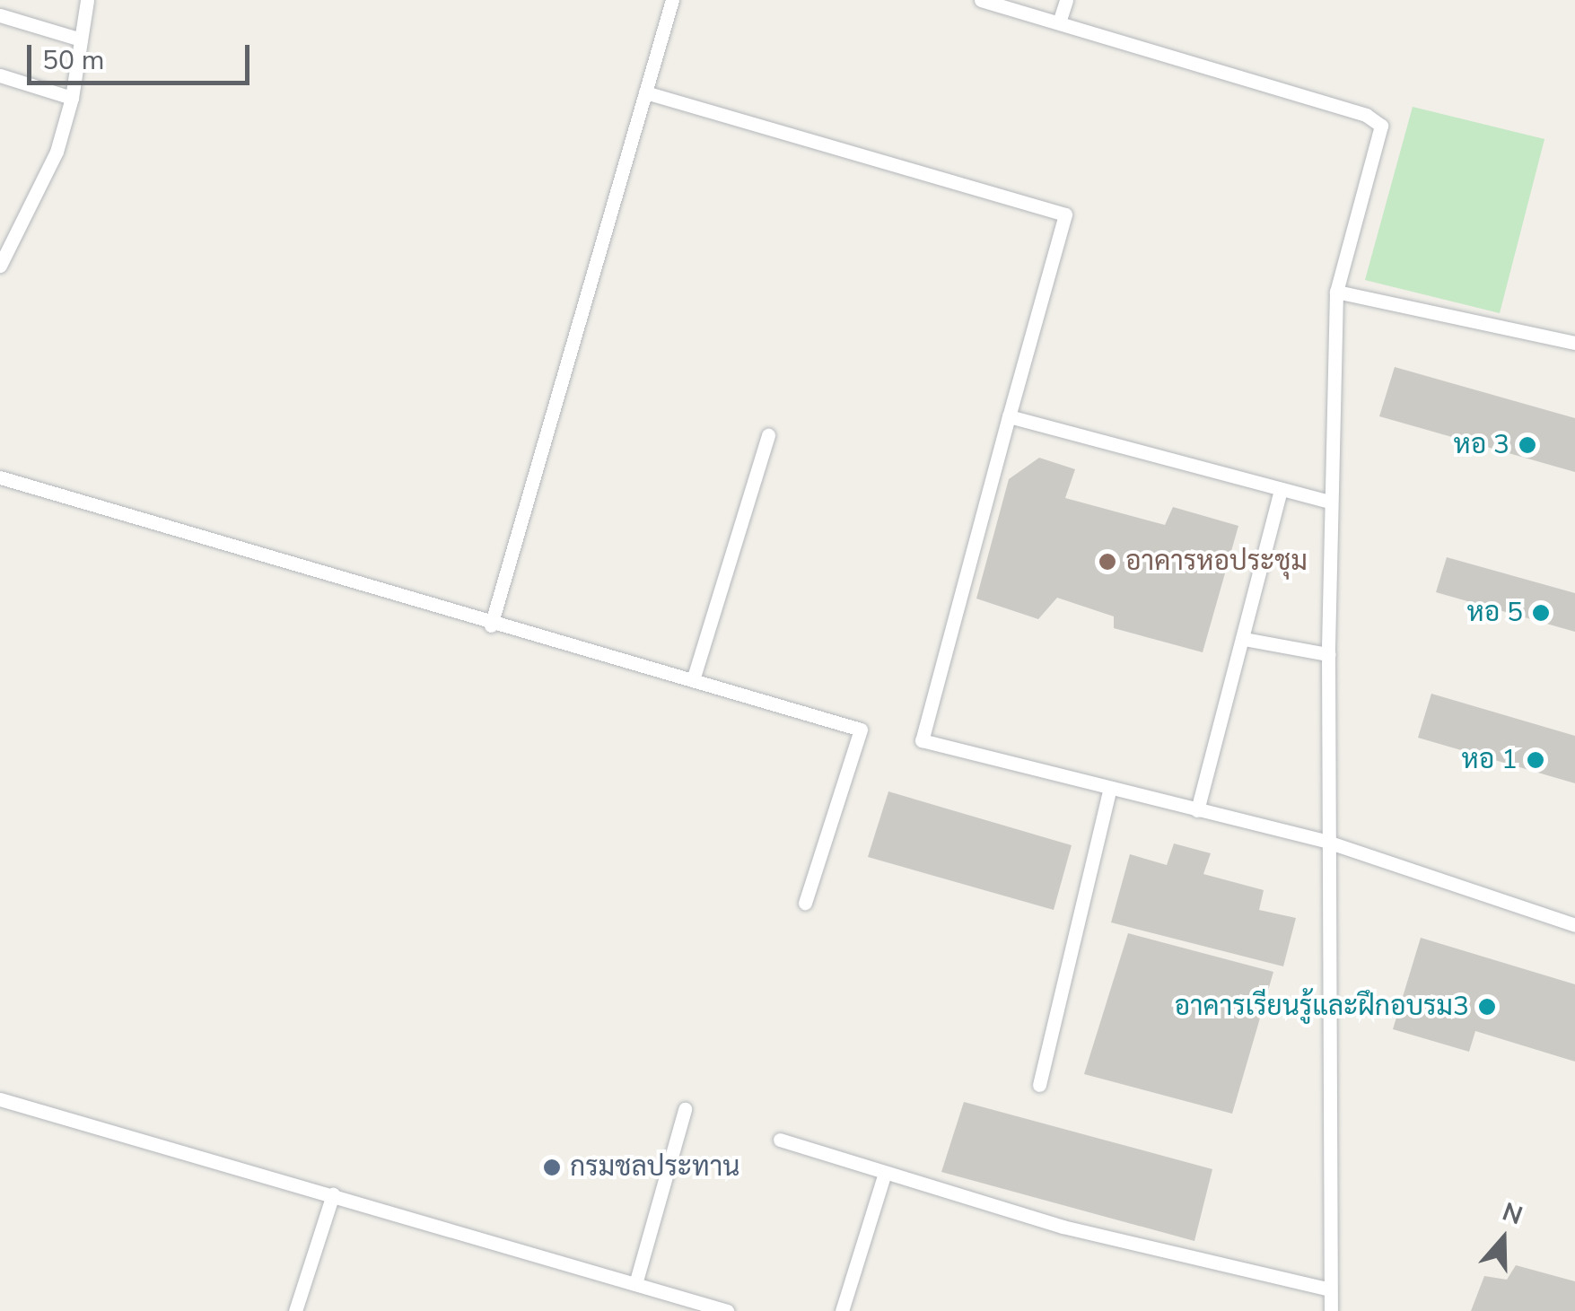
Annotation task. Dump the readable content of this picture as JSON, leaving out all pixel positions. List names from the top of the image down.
{
  "places": [
    "หอ 3",
    "อาคารหอประชุม",
    "หอ 5",
    "หอ 1",
    "อาคารเรียนรู้และฝึกอบรม3",
    "กรมชลประทาน"
  ],
  "scale_bar": "50 m",
  "north": "top"
}
